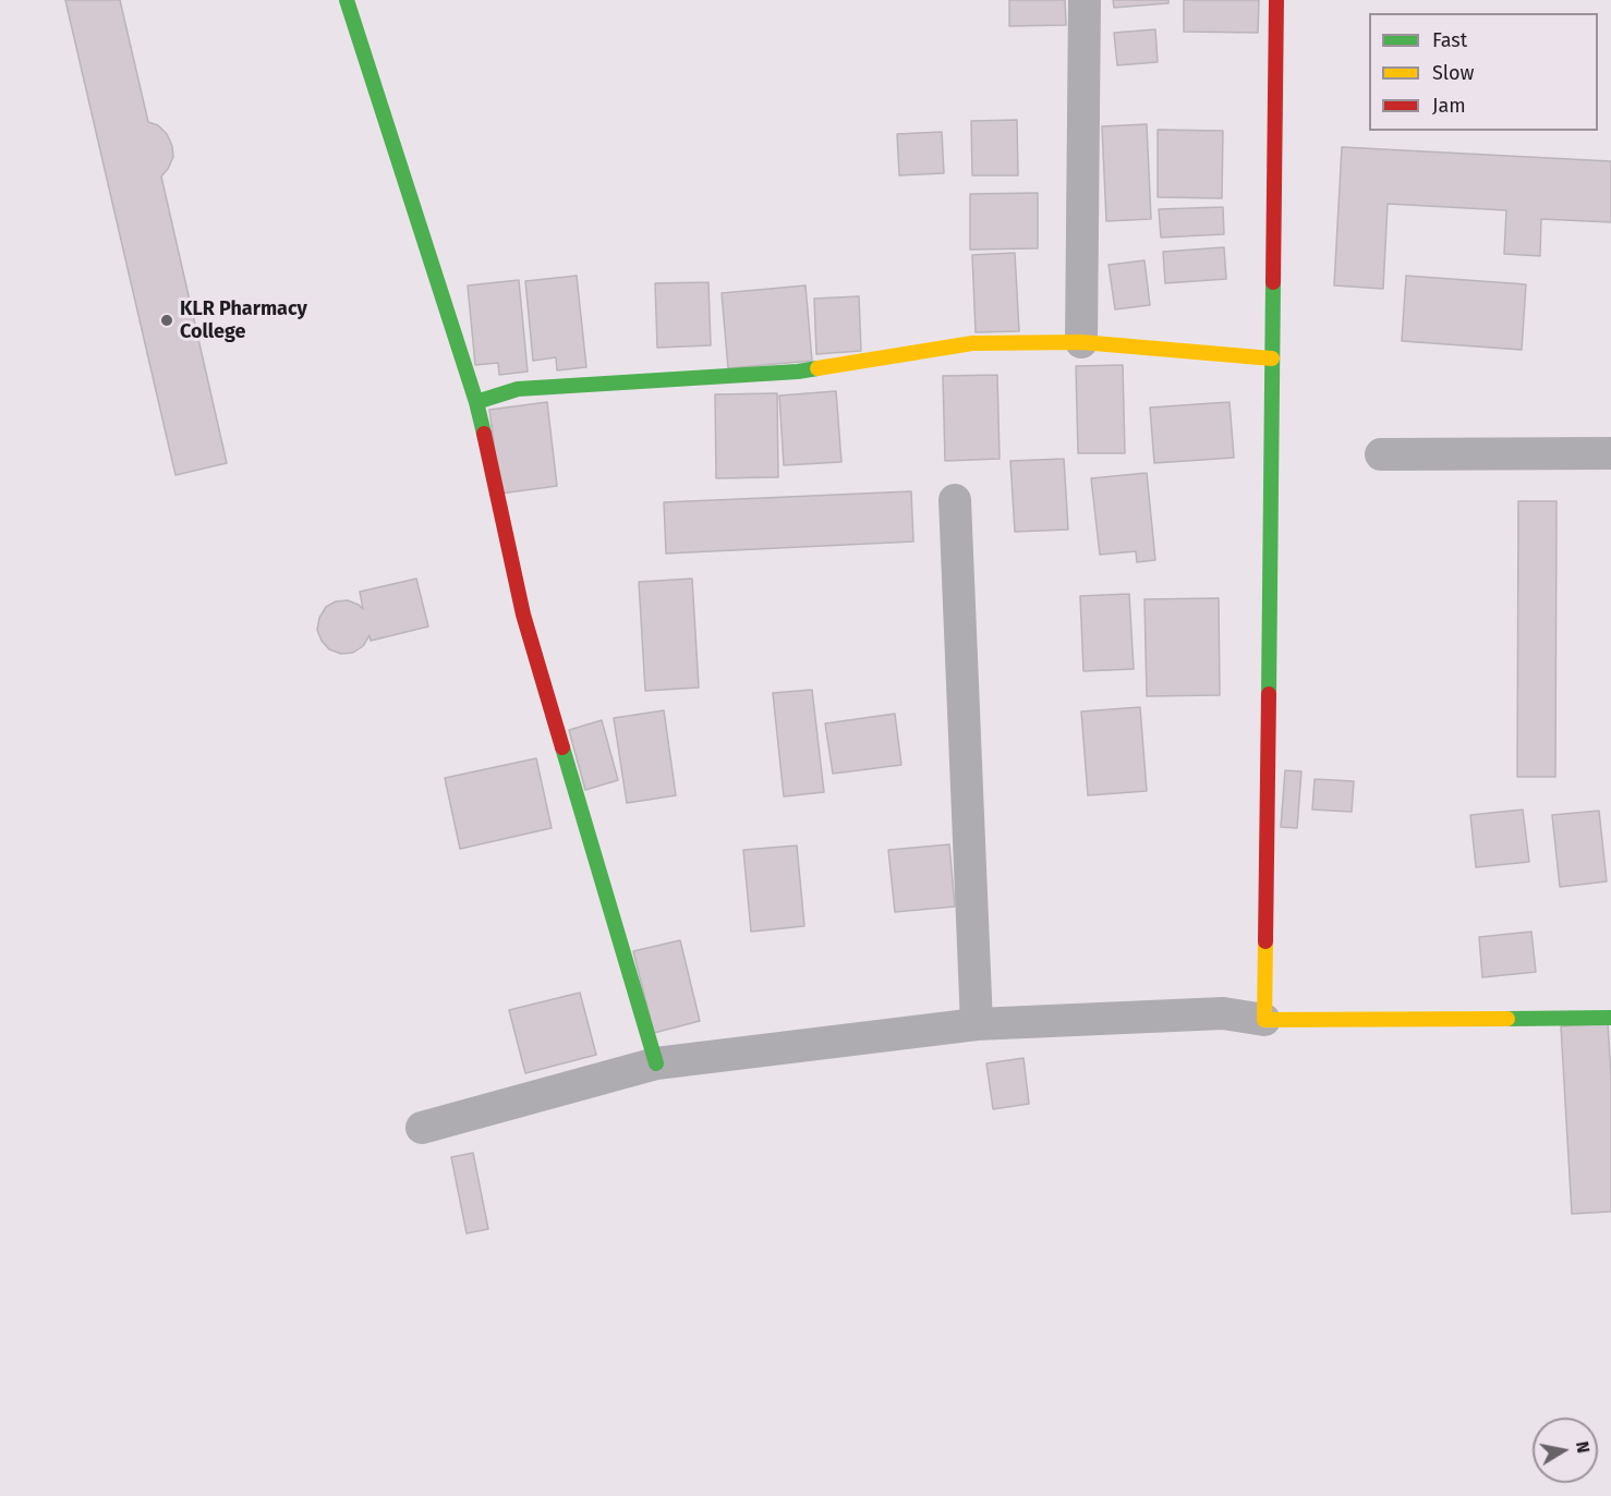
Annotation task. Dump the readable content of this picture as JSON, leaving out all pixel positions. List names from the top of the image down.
{
  "places": ["KLR Pharmacy College"],
  "legend": ["Fast", "Slow", "Jam"],
  "north": "right"
}
